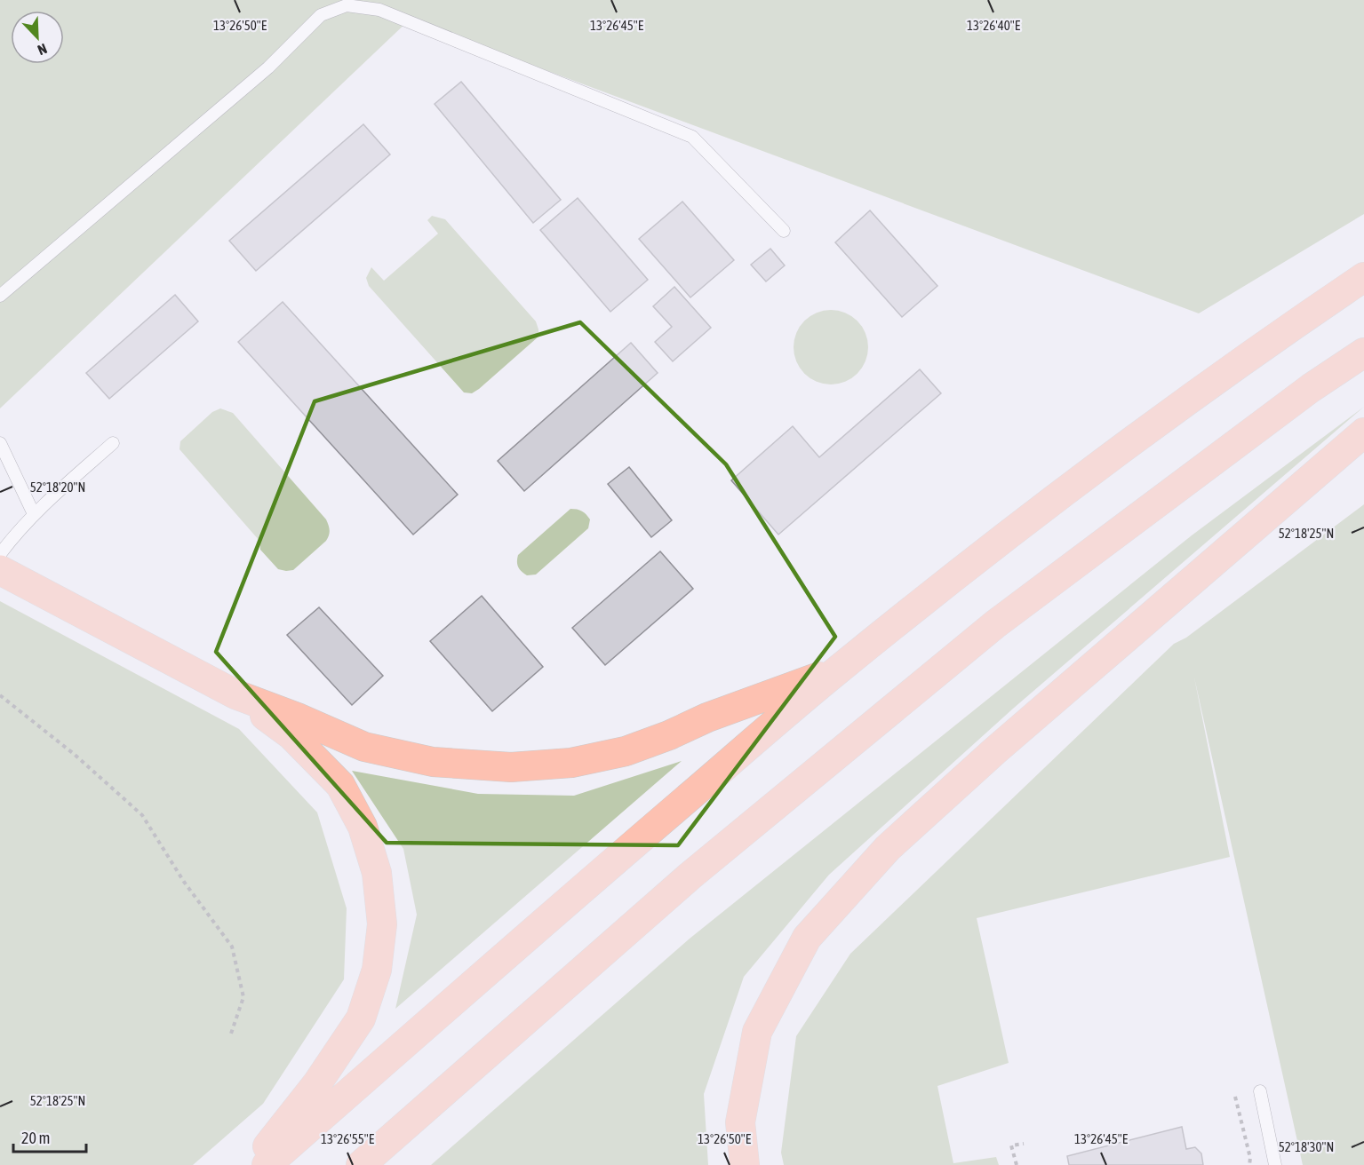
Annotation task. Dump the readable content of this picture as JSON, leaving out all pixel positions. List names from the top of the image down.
{
  "scale_bar": "20 m",
  "north": "bottom right",
  "coordinates": [
    "13°26'50\"E",
    "13°26'45\"E",
    "13°26'40\"E",
    "52°18'20\"N",
    "52°18'25\"N",
    "13°26'55\"E",
    "52°18'30\"N"
  ]
}
